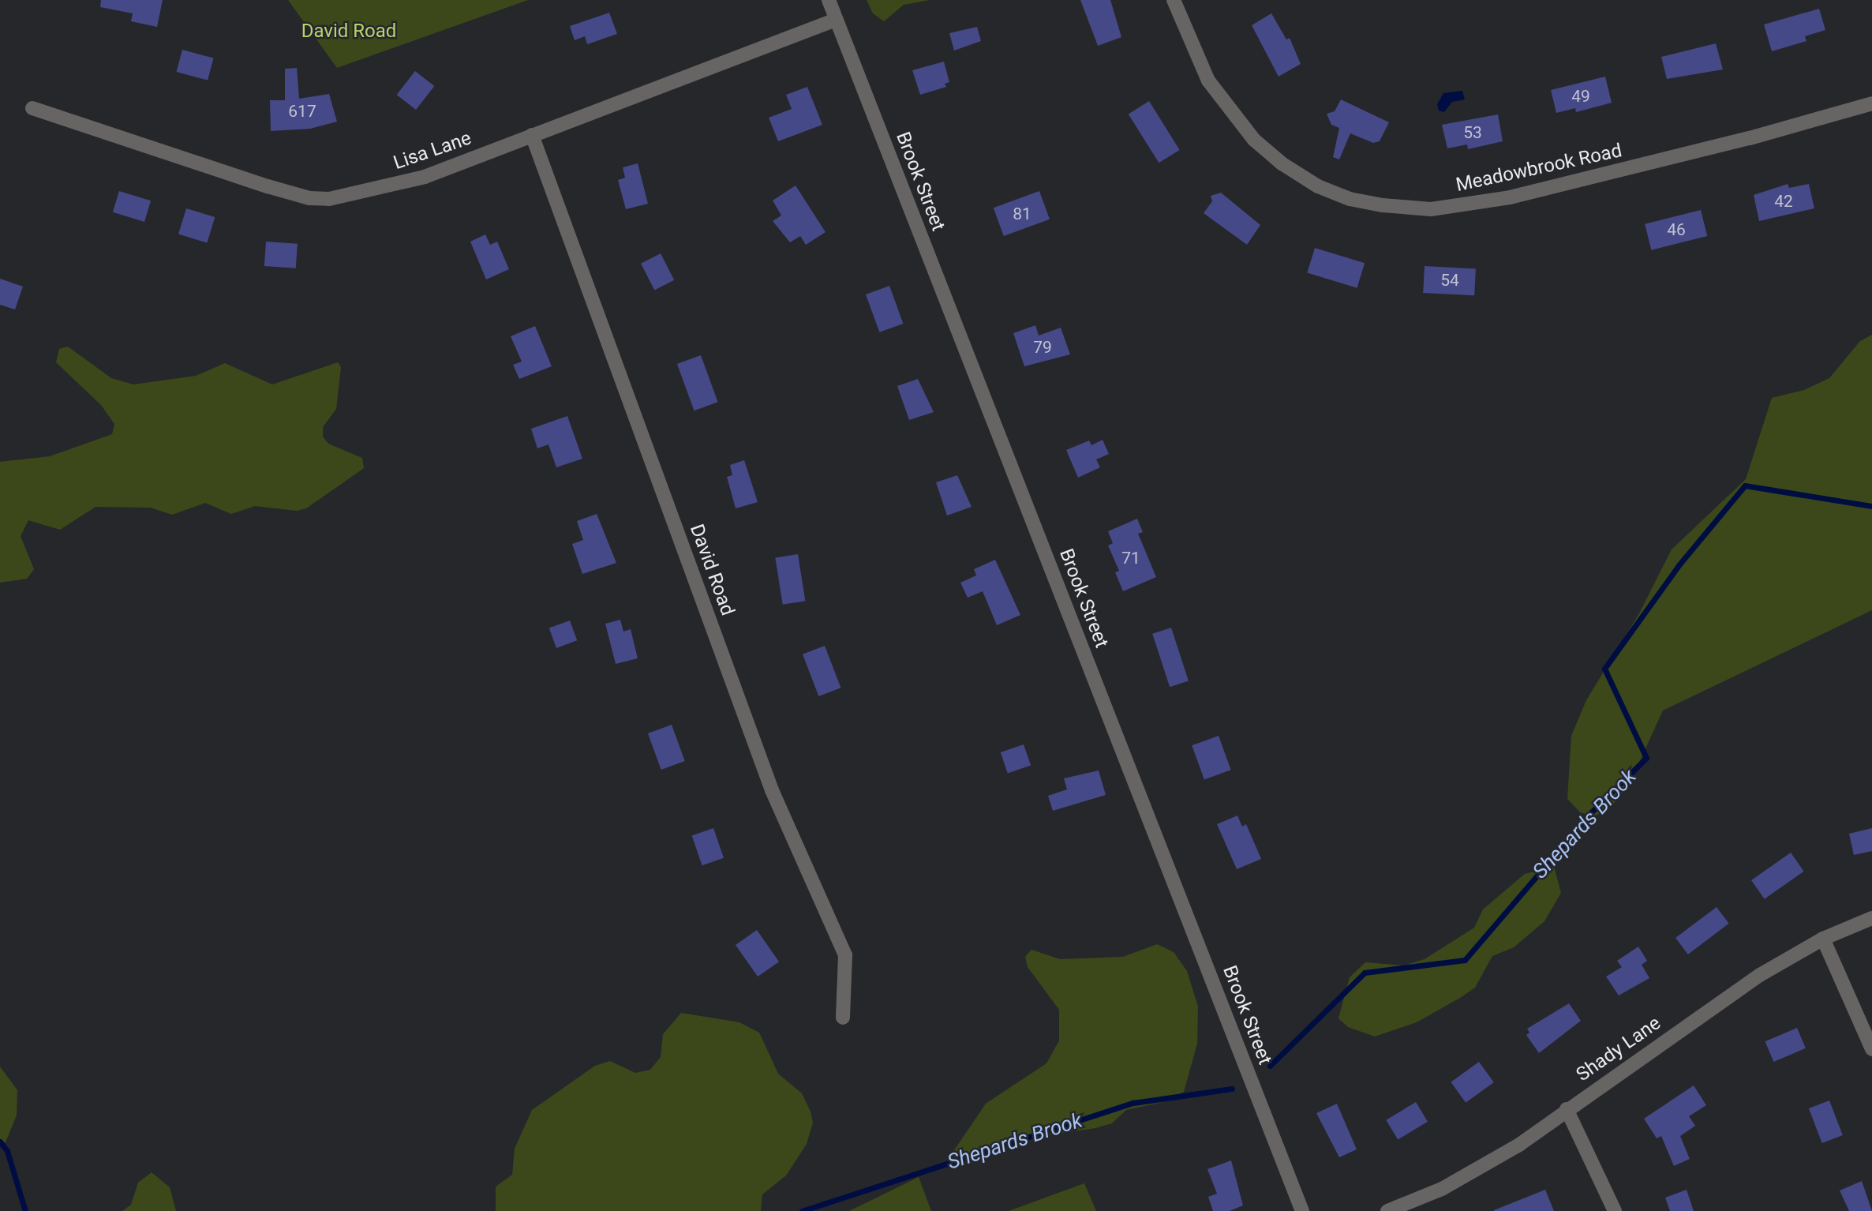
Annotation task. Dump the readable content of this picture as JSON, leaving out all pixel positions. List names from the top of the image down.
{
  "streets": {
    "street": [
      "Lisa Lane",
      "Meadowbrook Road",
      "Brook Street",
      "David Road",
      "Shady Lane"
    ]
  },
  "crossings": [
    ["Lisa Lane", "Brook Street"],
    ["Lisa Lane", "David Road"]
  ],
  "water": ["Shepards Brook"],
  "parks": ["David Road"],
  "house_numbers": [
    "49",
    "617",
    "53",
    "42",
    "81",
    "46",
    "54",
    "79",
    "71"
  ]
}
